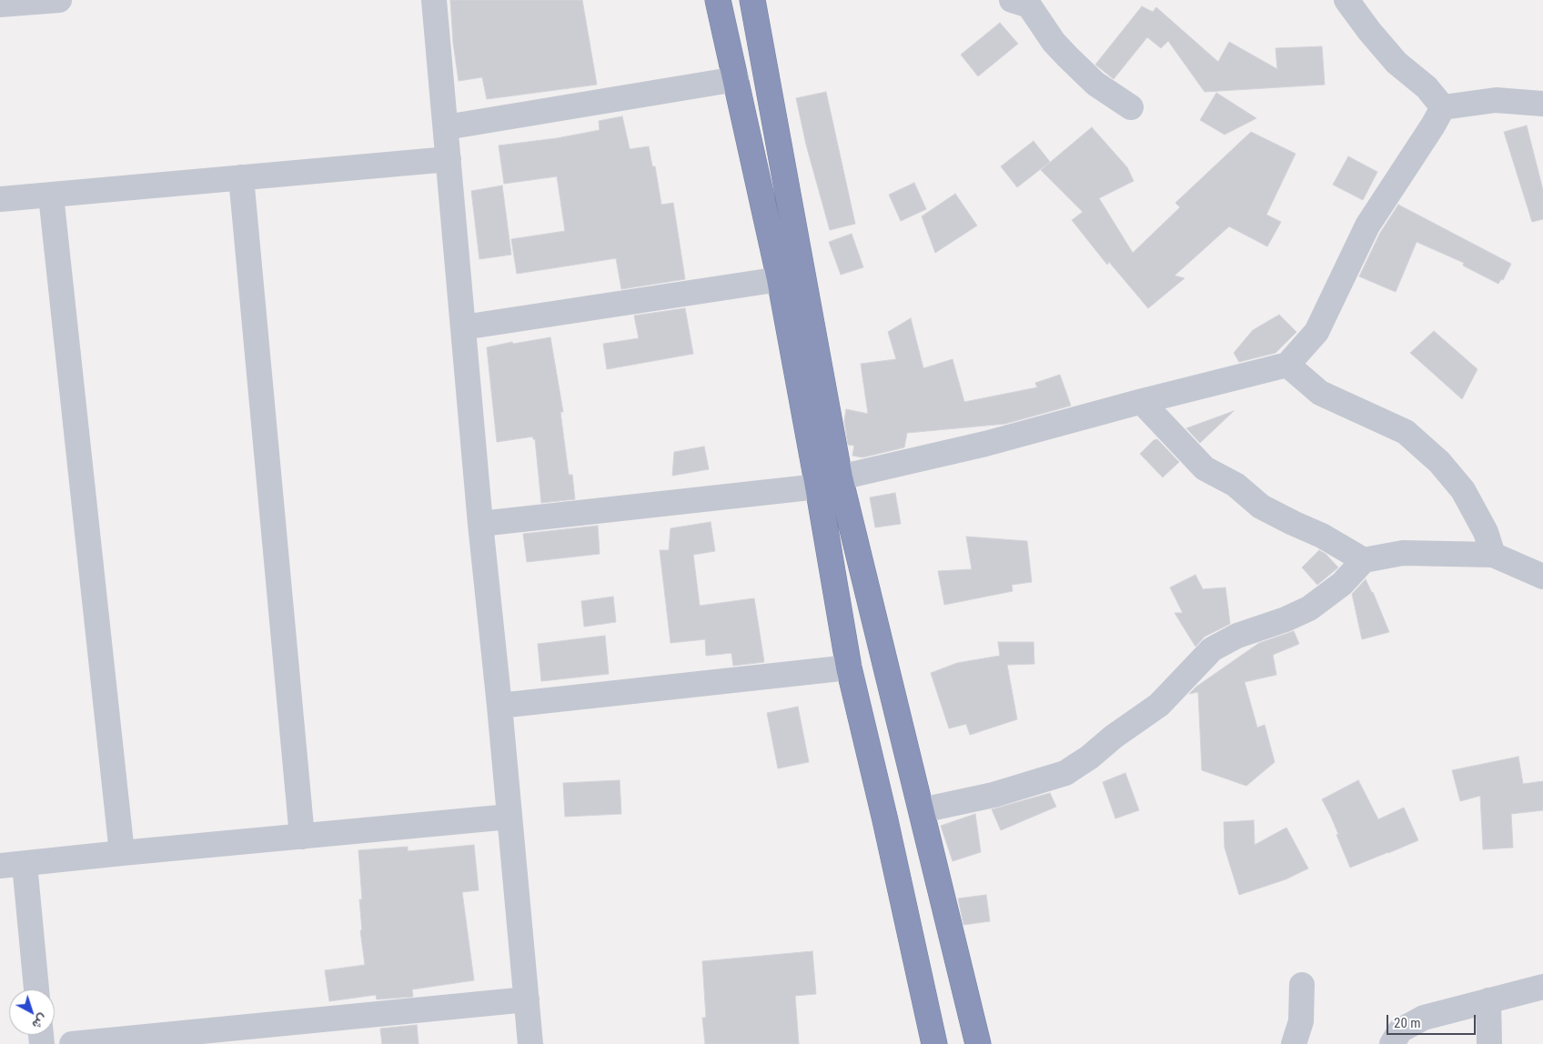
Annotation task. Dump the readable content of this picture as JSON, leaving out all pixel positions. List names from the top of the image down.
{
  "scale_bar": "20 m",
  "north": "bottom right"
}
